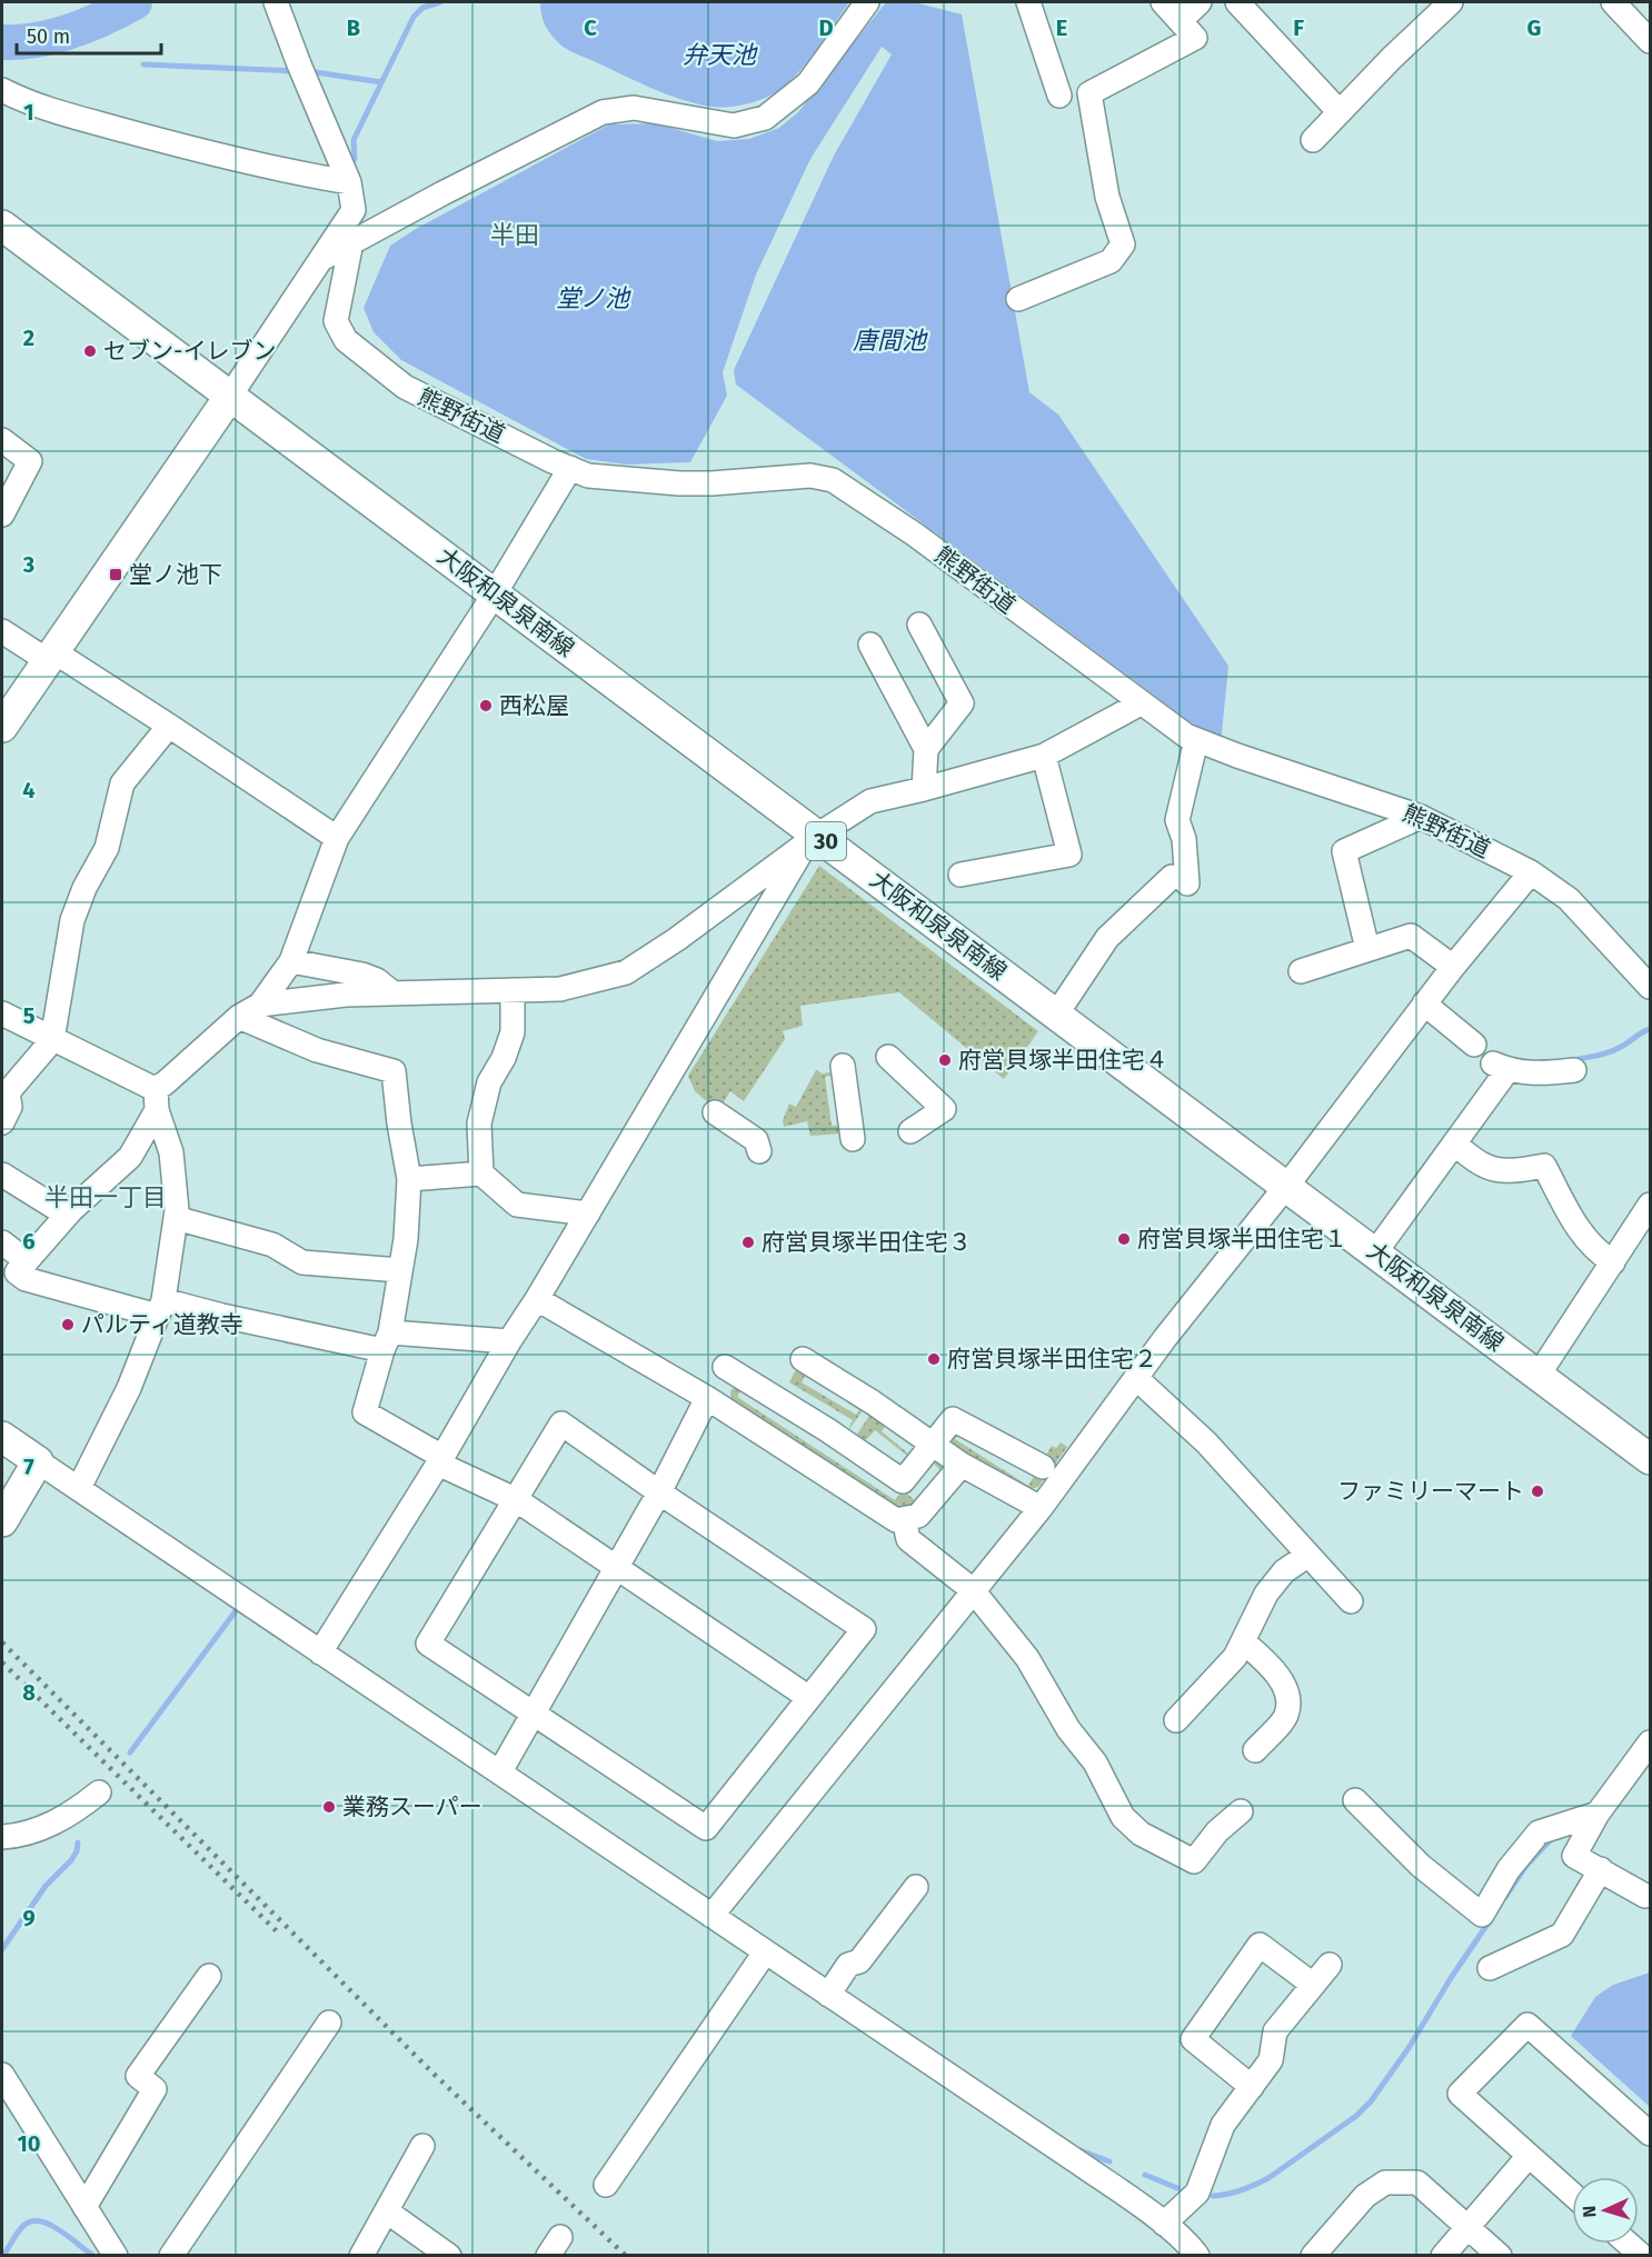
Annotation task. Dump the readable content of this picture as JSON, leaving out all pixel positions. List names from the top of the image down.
{
  "streets": {
    "main road": ["大阪和泉泉南線", "30"],
    "street": ["熊野街道"]
  },
  "districts": ["半田", "半田一丁目"],
  "water": ["弁天池", "堂ノ池", "唐間池"],
  "places": {
    "other": [
      "セブン-イレブン",
      "西松屋",
      "府営貝塚半田住宅４",
      "府営貝塚半田住宅１",
      "府営貝塚半田住宅３",
      "パルティ道教寺",
      "府営貝塚半田住宅２",
      "ファミリーマート",
      "業務スーパー"
    ],
    "transit": ["堂ノ池下"]
  },
  "scale_bar": "50 m",
  "north": "left",
  "grid": {
    "columns": [
      "B",
      "C",
      "D",
      "E",
      "F",
      "G"
    ],
    "rows": [
      "1",
      "2",
      "3",
      "4",
      "5",
      "6",
      "7",
      "8",
      "9",
      "10"
    ]
  }
}
